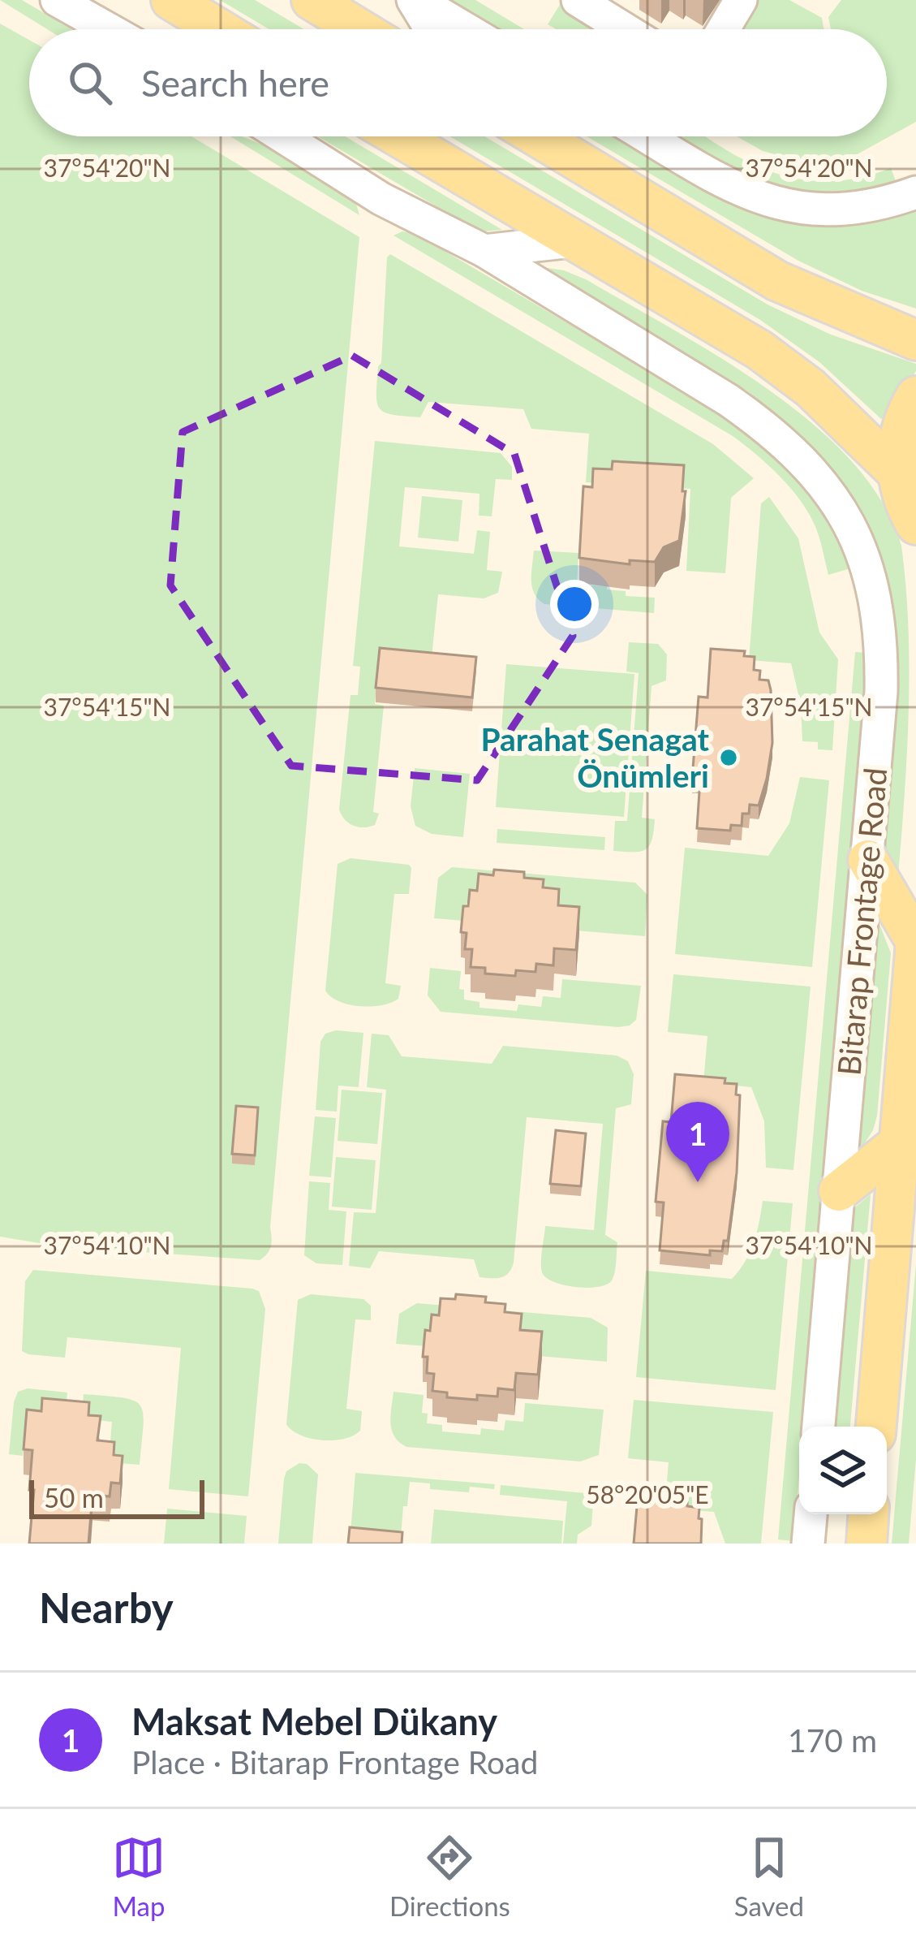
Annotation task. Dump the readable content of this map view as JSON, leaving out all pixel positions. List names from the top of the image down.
{
  "streets": {
    "street": ["Bitarap Frontage Road"]
  },
  "places": ["Parahat Senagat Önümleri"],
  "scale_bar": "50 m",
  "page": {
    "search": "Search here",
    "pins": "1",
    "scale": "50 m",
    "heading": "Nearby",
    "list": [
      {
        "mark": "1",
        "name": "Maksat Mebel Dükany",
        "note": "Place · Bitarap Frontage Road",
        "value": "170 m"
      }
    ],
    "nav": ["Map", "Directions", "Saved"]
  },
  "coordinates": [
    "37°54'20\"N",
    "37°54'15\"N",
    "37°54'10\"N",
    "58°20'05\"E"
  ]
}
